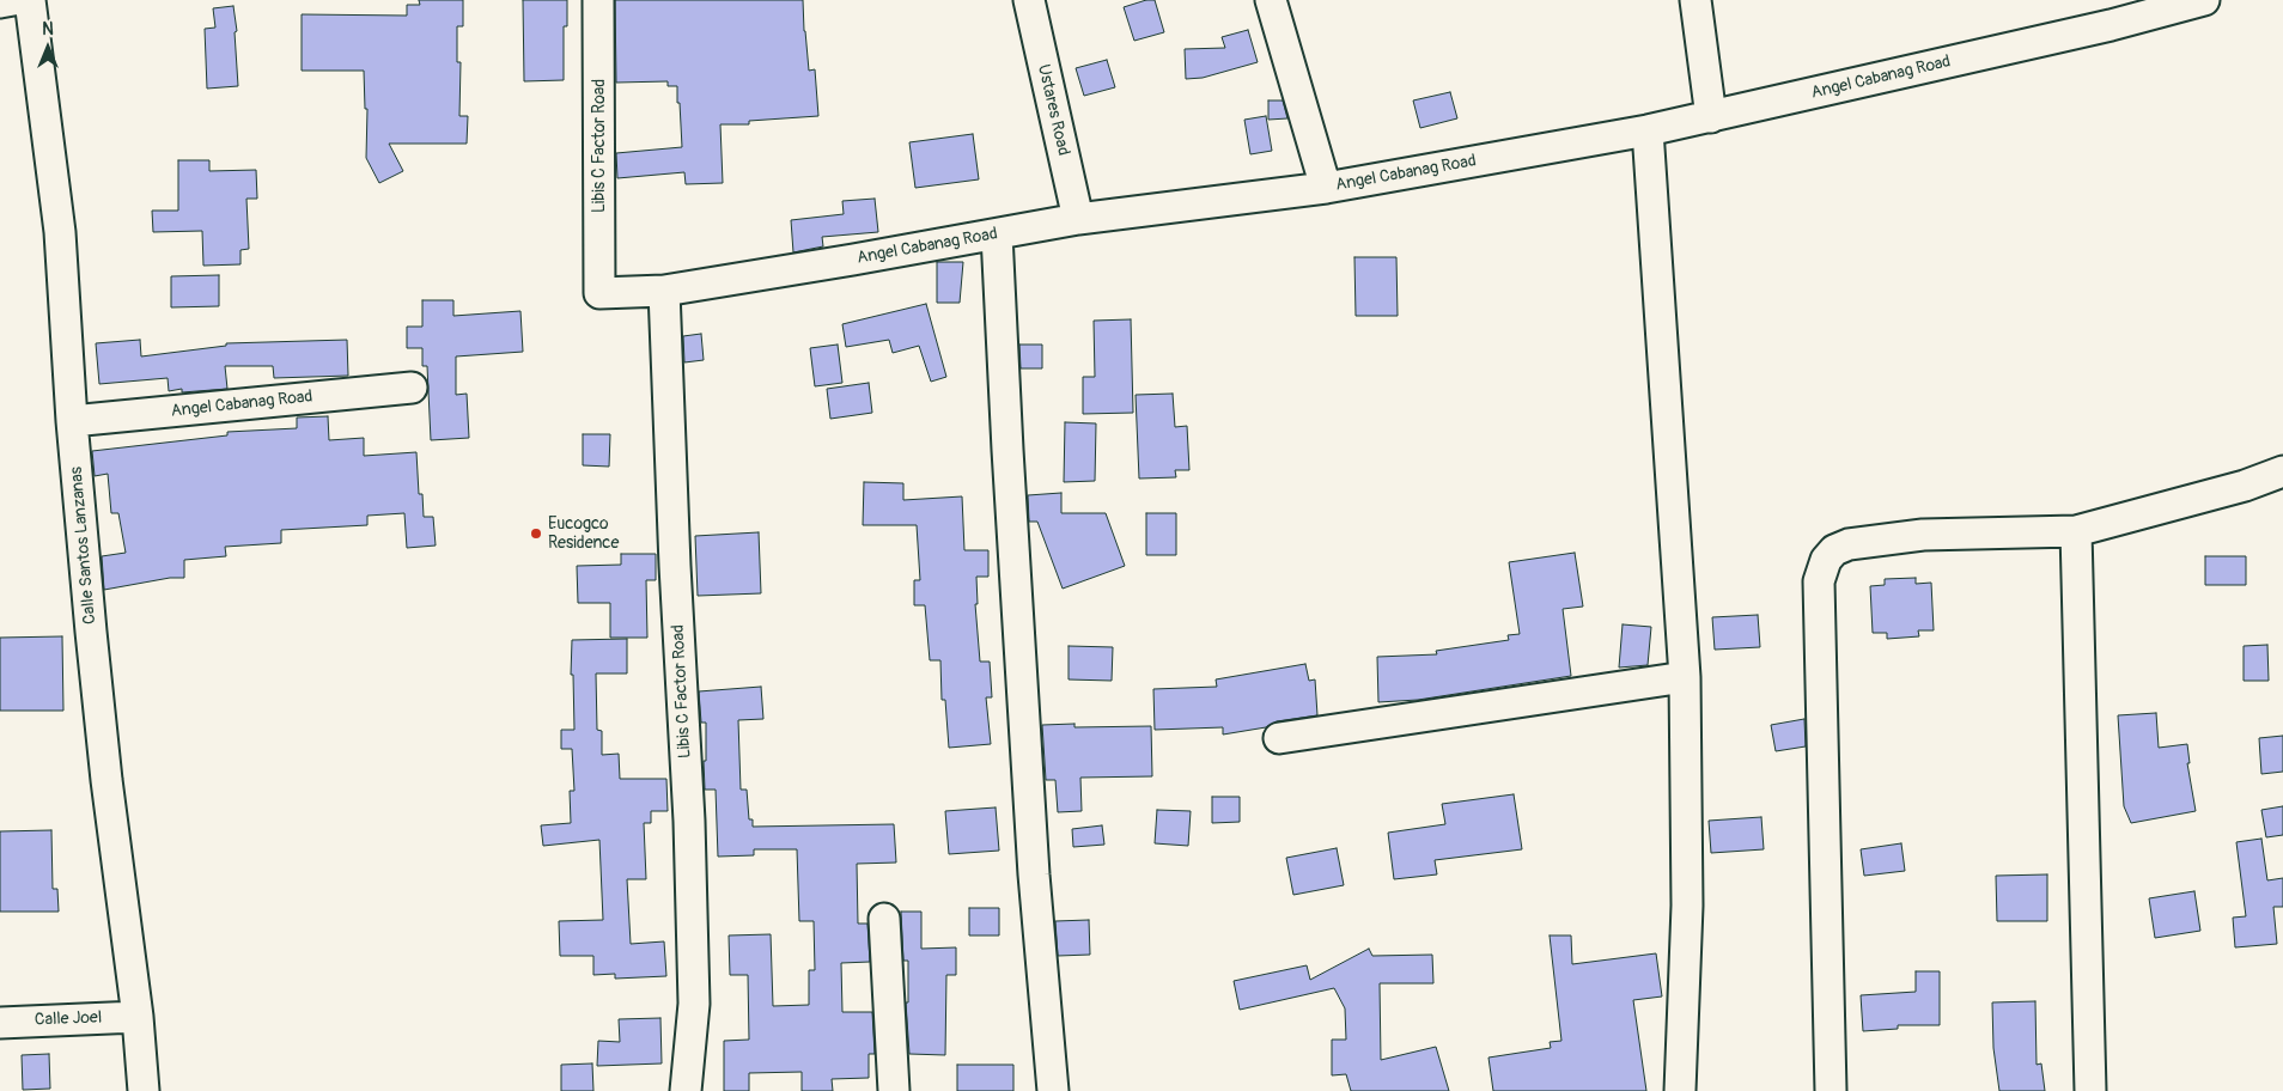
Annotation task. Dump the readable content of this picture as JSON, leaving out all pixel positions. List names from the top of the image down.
{
  "streets": {
    "street": [
      "Angel Cabanag Road",
      "Ustares Road",
      "Libis C Factor Road",
      "Calle Santos Lanzanas",
      "Calle Joel"
    ]
  },
  "crossings": [
    ["Angel Cabanag Road", "Ustares Road"],
    ["Angel Cabanag Road", "Libis C Factor Road"],
    ["Angel Cabanag Road", "Calle Santos Lanzanas"],
    ["Calle Santos Lanzanas", "Calle Joel"]
  ],
  "places": ["Eucogco Residence"],
  "north": "top"
}
